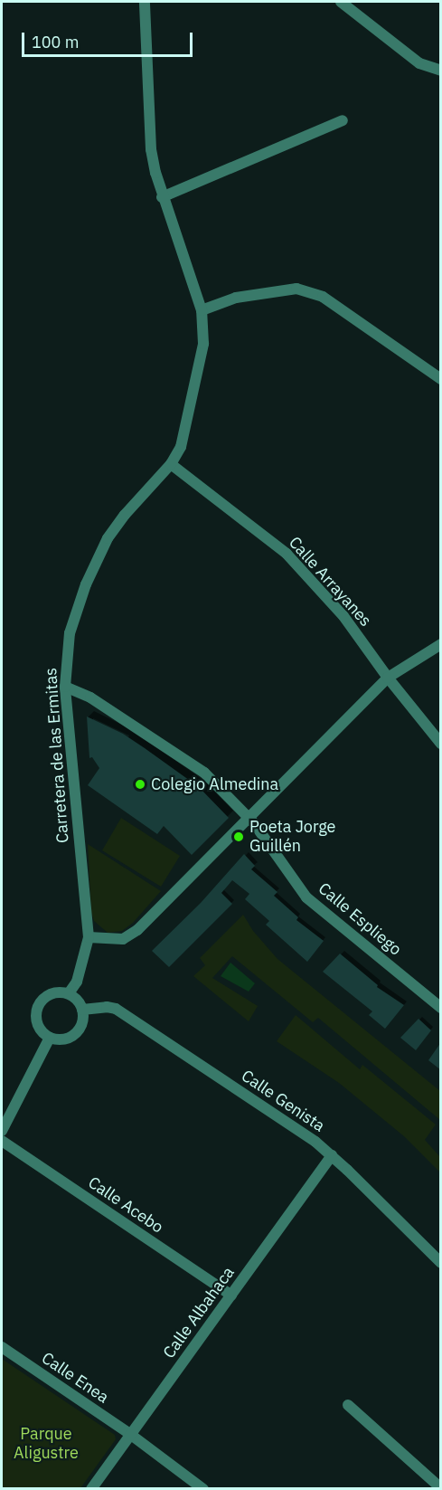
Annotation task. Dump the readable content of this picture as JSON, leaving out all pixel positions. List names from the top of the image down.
{
  "streets": {
    "street": [
      "Calle Arrayanes",
      "Carretera de las Ermitas",
      "Calle Espliego",
      "Calle Genista",
      "Calle Acebo",
      "Calle Albahaca",
      "Calle Enea"
    ]
  },
  "crossings": [
    ["Calle Arrayanes", "Carretera de las Ermitas"],
    ["Carretera de las Ermitas", "Calle Espliego"],
    ["Carretera de las Ermitas", "Calle Genista"],
    ["Calle Genista", "Calle Albahaca"],
    ["Calle Acebo", "Calle Albahaca"],
    ["Calle Albahaca", "Calle Enea"]
  ],
  "parks": ["Parque Aligustre"],
  "places": ["Colegio Almedina", "Poeta Jorge Guillén"],
  "scale_bar": "100 m"
}
